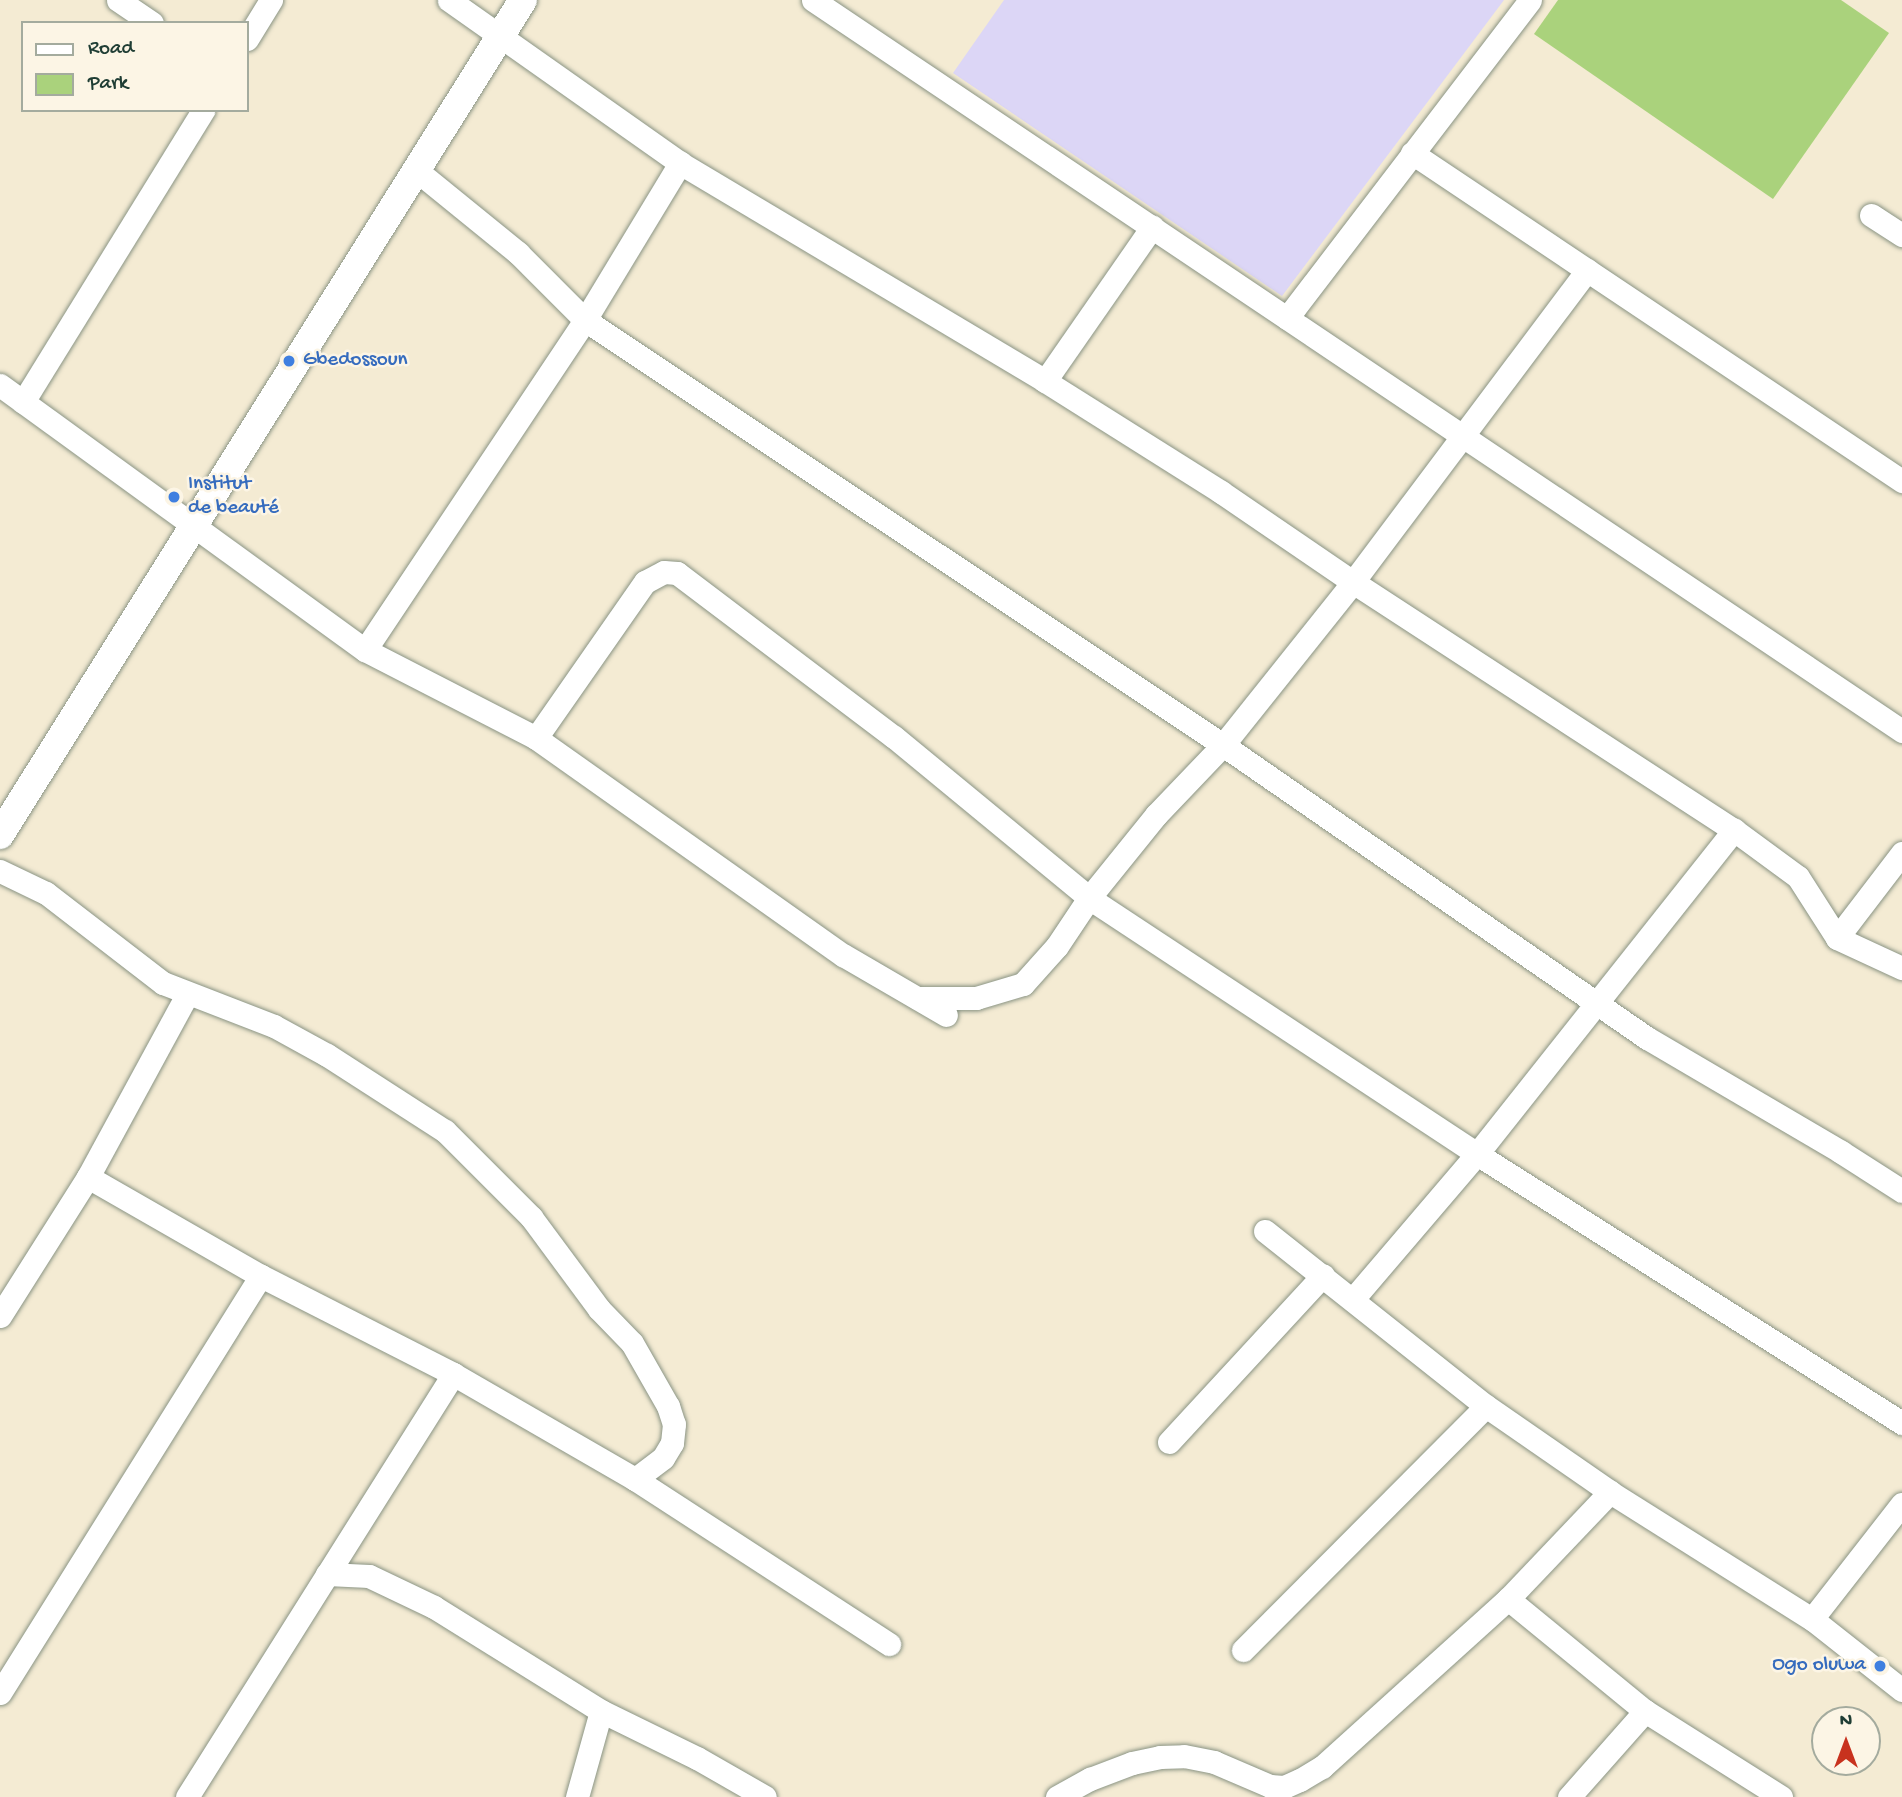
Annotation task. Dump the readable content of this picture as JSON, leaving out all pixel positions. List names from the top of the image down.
{
  "places": ["Gbedossoun", "Institut de beauté", "Ogo oluwa"],
  "legend": ["Road", "Park"],
  "north": "top"
}
